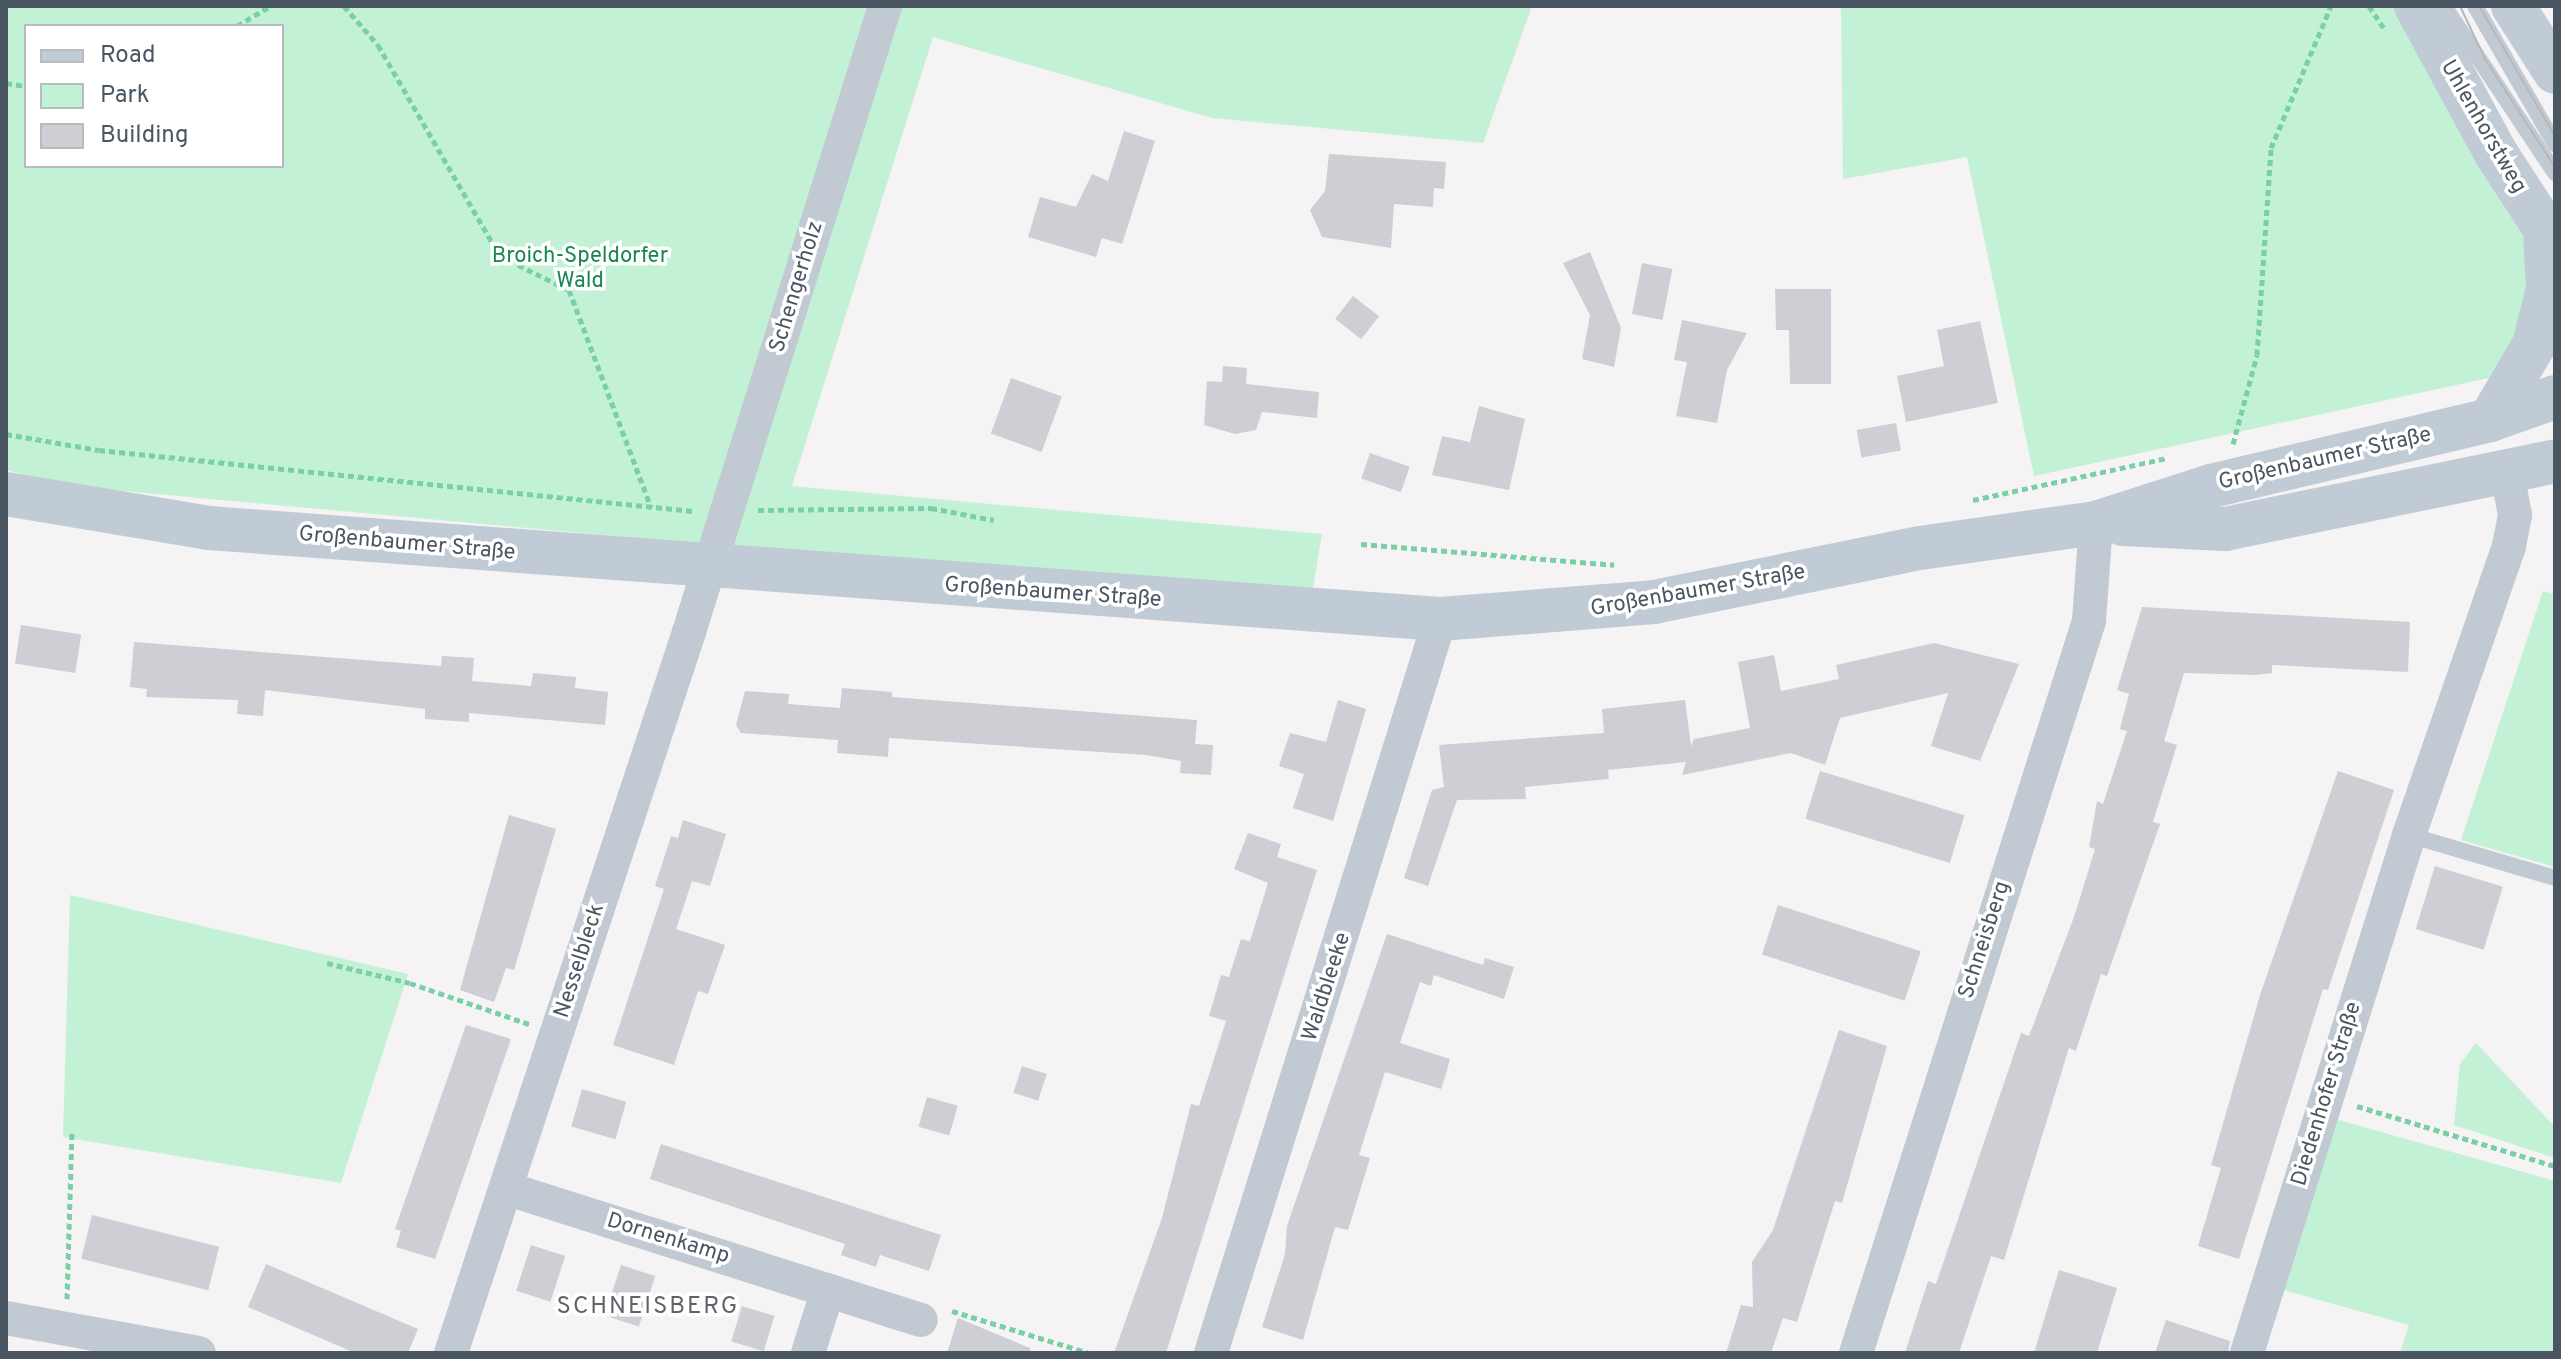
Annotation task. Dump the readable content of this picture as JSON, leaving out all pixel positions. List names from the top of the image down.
{
  "streets": {
    "street": [
      "Uhlenhorstweg",
      "Schengerholz",
      "Großenbaumer Straße",
      "Schneisberg",
      "Nesselbleck",
      "Waldbleeke",
      "Diedenhofer Straße",
      "Dornenkamp"
    ]
  },
  "crossings": [
    ["Schengerholz", "Großenbaumer Straße"],
    ["Schengerholz", "Nesselbleck"],
    ["Großenbaumer Straße", "Schneisberg"],
    ["Großenbaumer Straße", "Nesselbleck"],
    ["Großenbaumer Straße", "Waldbleeke"],
    ["Großenbaumer Straße", "Diedenhofer Straße"],
    ["Nesselbleck", "Dornenkamp"]
  ],
  "districts": ["SCHNEISBERG"],
  "parks": ["Broich-Speldorfer Wald"],
  "legend": ["Road", "Park", "Building"]
}
